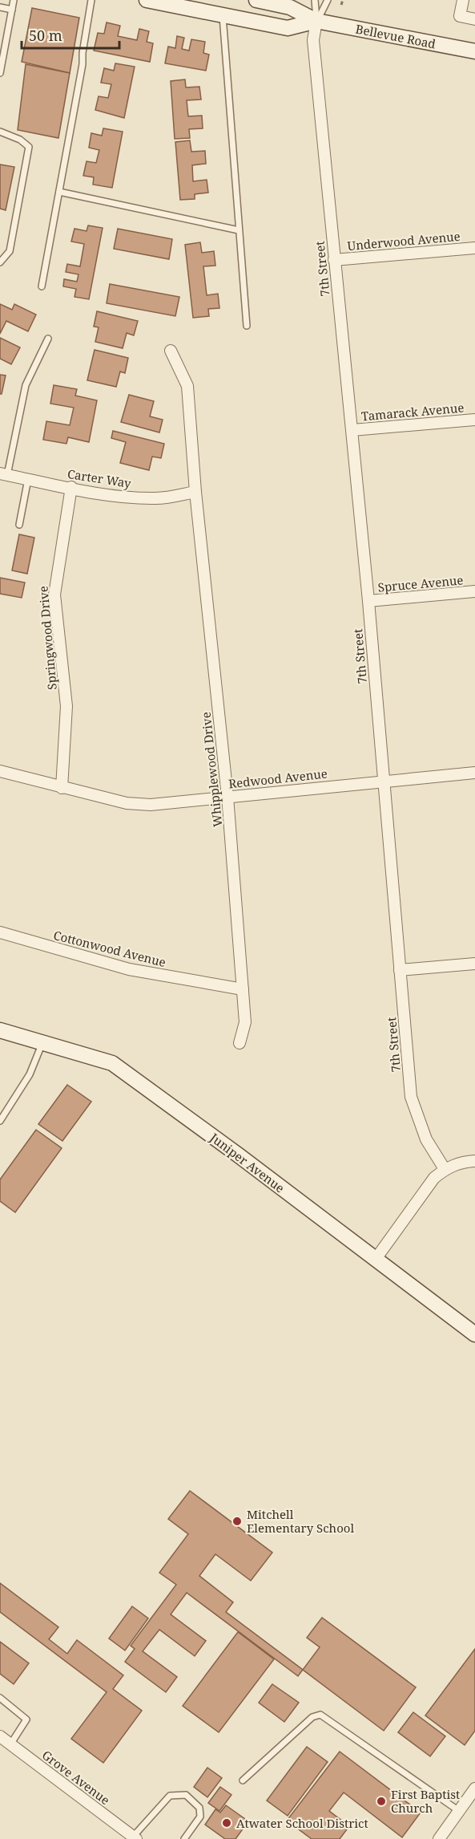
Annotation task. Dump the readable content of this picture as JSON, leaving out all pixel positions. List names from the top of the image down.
{
  "streets": {
    "street": [
      "Bellevue Road",
      "Underwood Avenue",
      "7th Street",
      "Tamarack Avenue",
      "Carter Way",
      "Spruce Avenue",
      "Springwood Drive",
      "Whipplewood Drive",
      "Redwood Avenue",
      "Cottonwood Avenue",
      "Juniper Avenue",
      "Grove Avenue"
    ]
  },
  "crossings": [
    ["Bellevue Road", "7th Street"],
    ["Underwood Avenue", "7th Street"],
    ["7th Street", "Tamarack Avenue"],
    ["7th Street", "Spruce Avenue"],
    ["7th Street", "Redwood Avenue"],
    ["Carter Way", "Springwood Drive"],
    ["Carter Way", "Whipplewood Drive"],
    ["Springwood Drive", "Redwood Avenue"],
    ["Whipplewood Drive", "Redwood Avenue"],
    ["Whipplewood Drive", "Cottonwood Avenue"]
  ],
  "places": ["Mitchell Elementary School", "First Baptist Church", "Atwater School District"],
  "scale_bar": "50 m"
}
